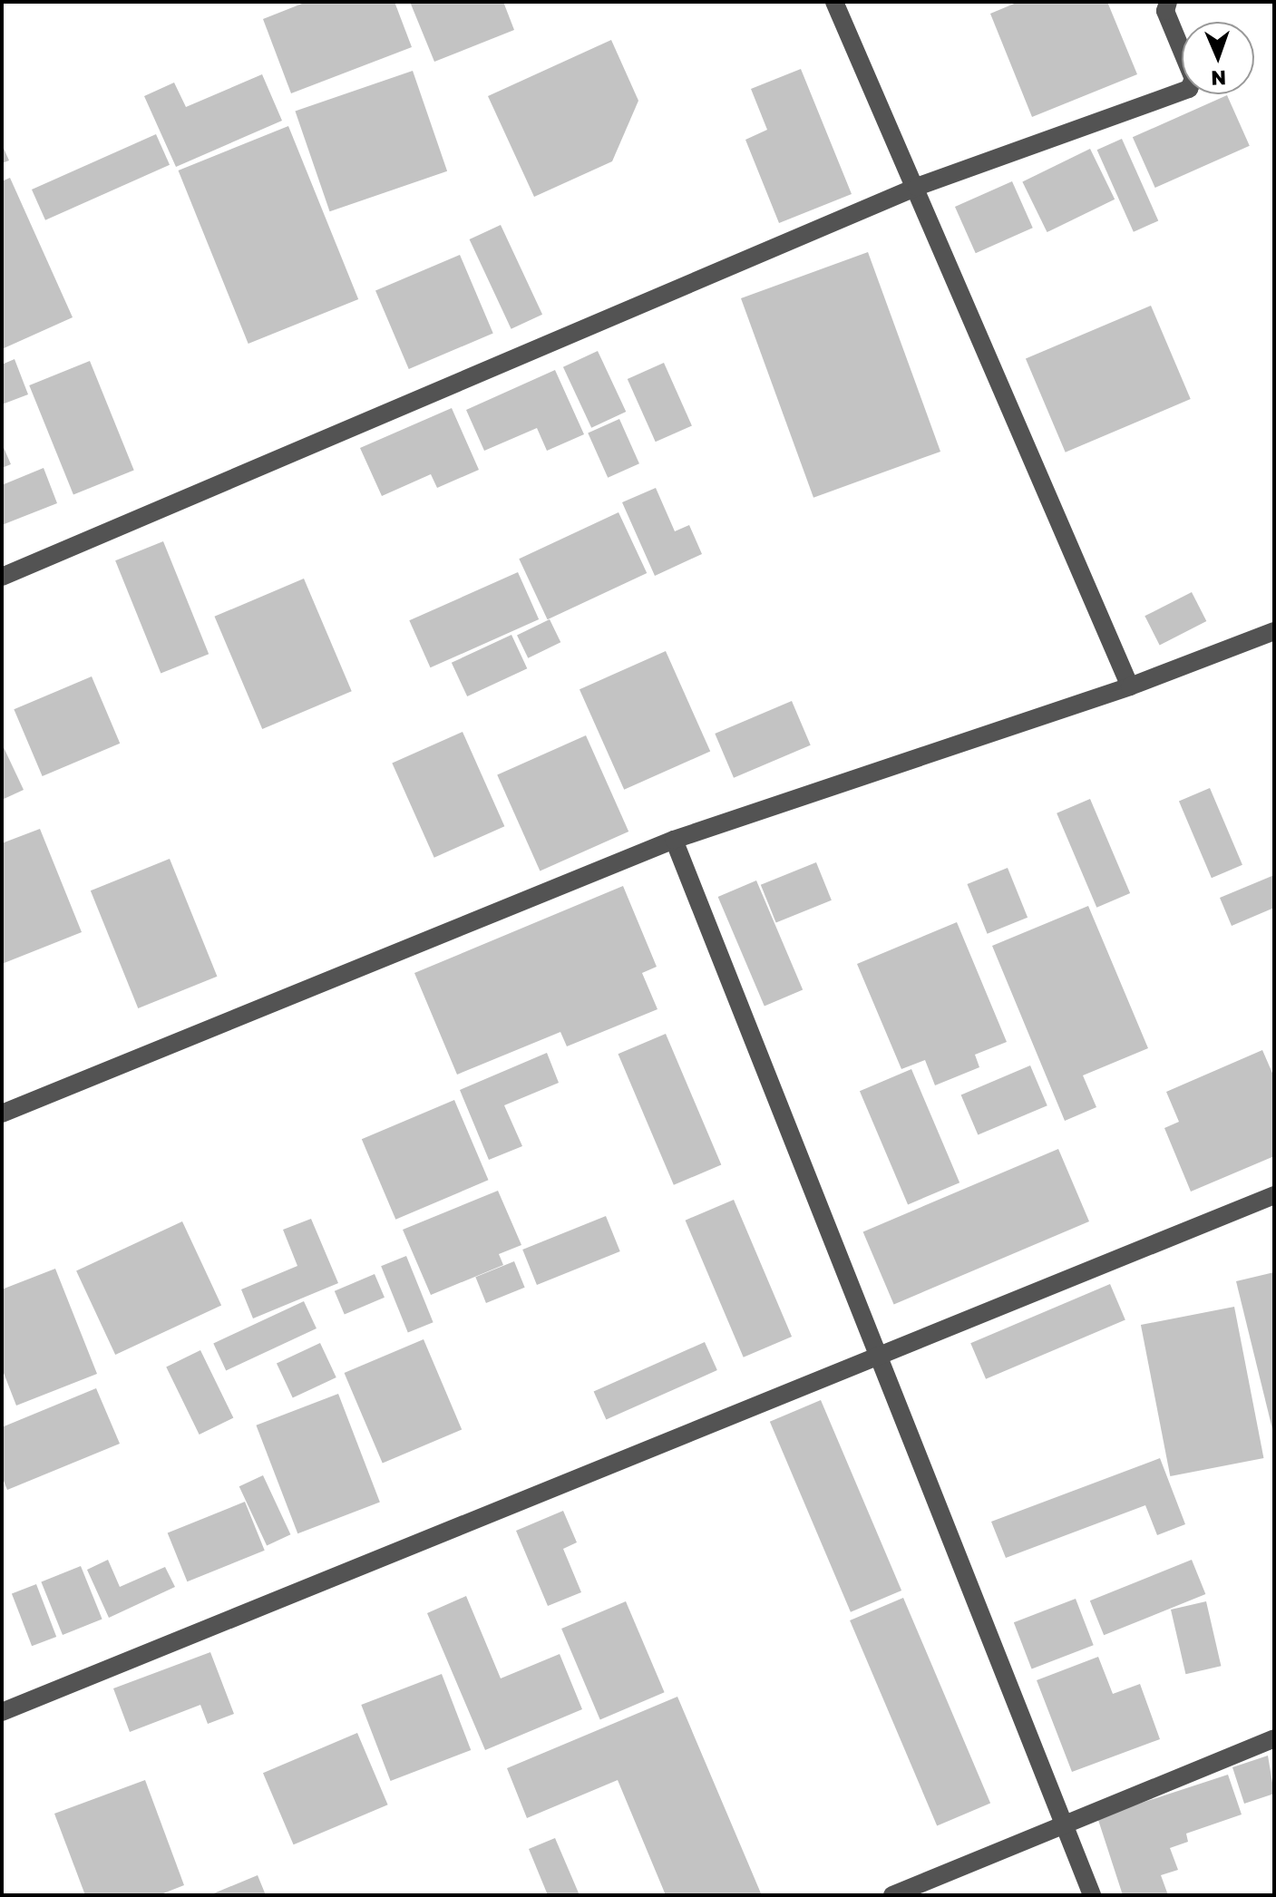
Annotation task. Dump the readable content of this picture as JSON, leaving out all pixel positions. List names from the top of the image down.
{
  "north": "bottom"
}
